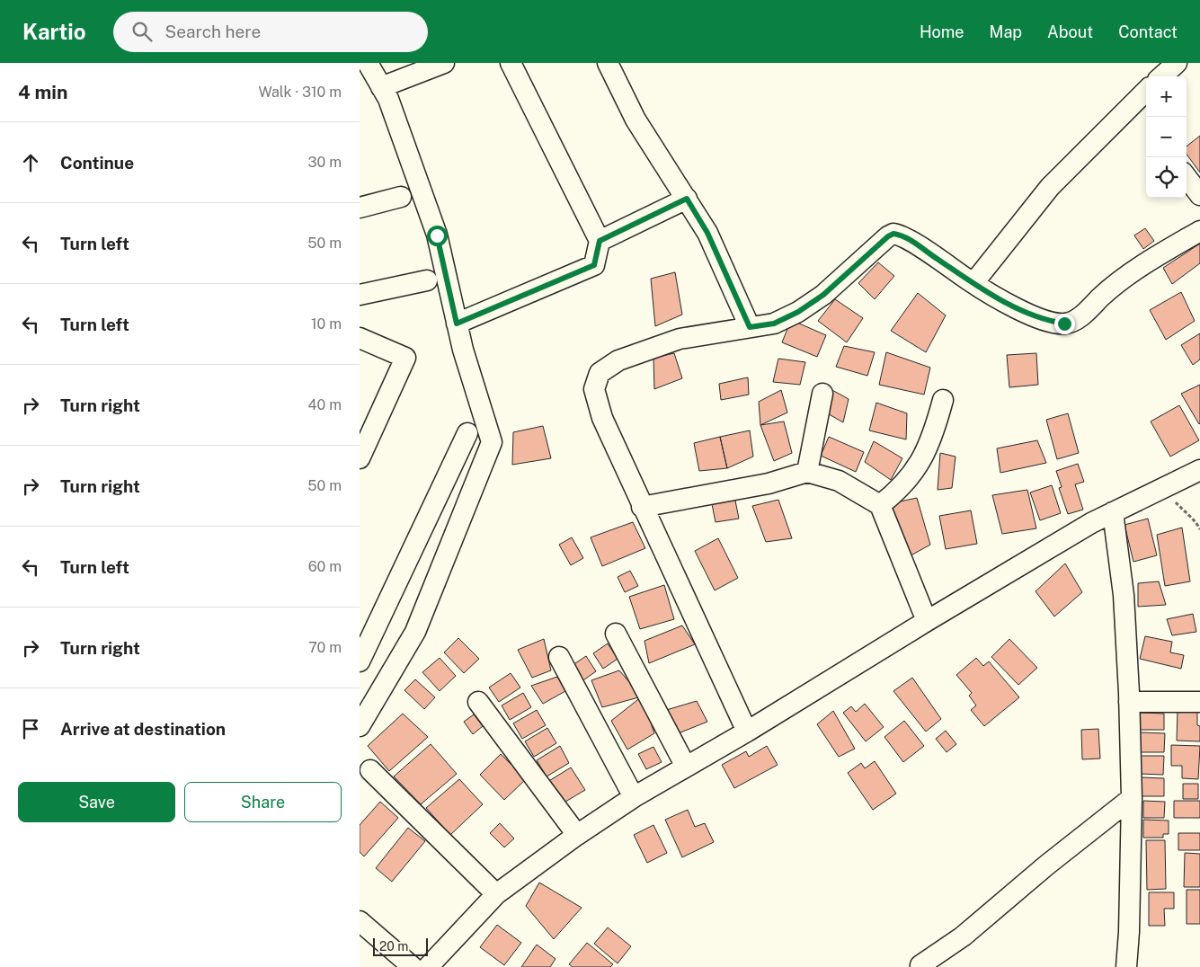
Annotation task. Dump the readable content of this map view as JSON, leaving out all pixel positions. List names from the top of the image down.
{
  "scale_bar": "20 m",
  "page": {
    "header": "Kartio",
    "search": "Search here",
    "nav": [
      "Home",
      "Map",
      "About",
      "Contact"
    ],
    "heading": ["4 min", "Walk · 310 m"],
    "map_buttons": ["+", "−"],
    "list": [
      ["Continue", "30 m"],
      ["Turn left", "50 m"],
      ["Turn left", "10 m"],
      ["Turn right", "40 m"],
      ["Turn right", "50 m"],
      ["Turn left", "60 m"],
      ["Turn right", "70 m"],
      "Arrive at destination"
    ],
    "buttons": ["Save", "Share"],
    "scale": "20 m"
  }
}
